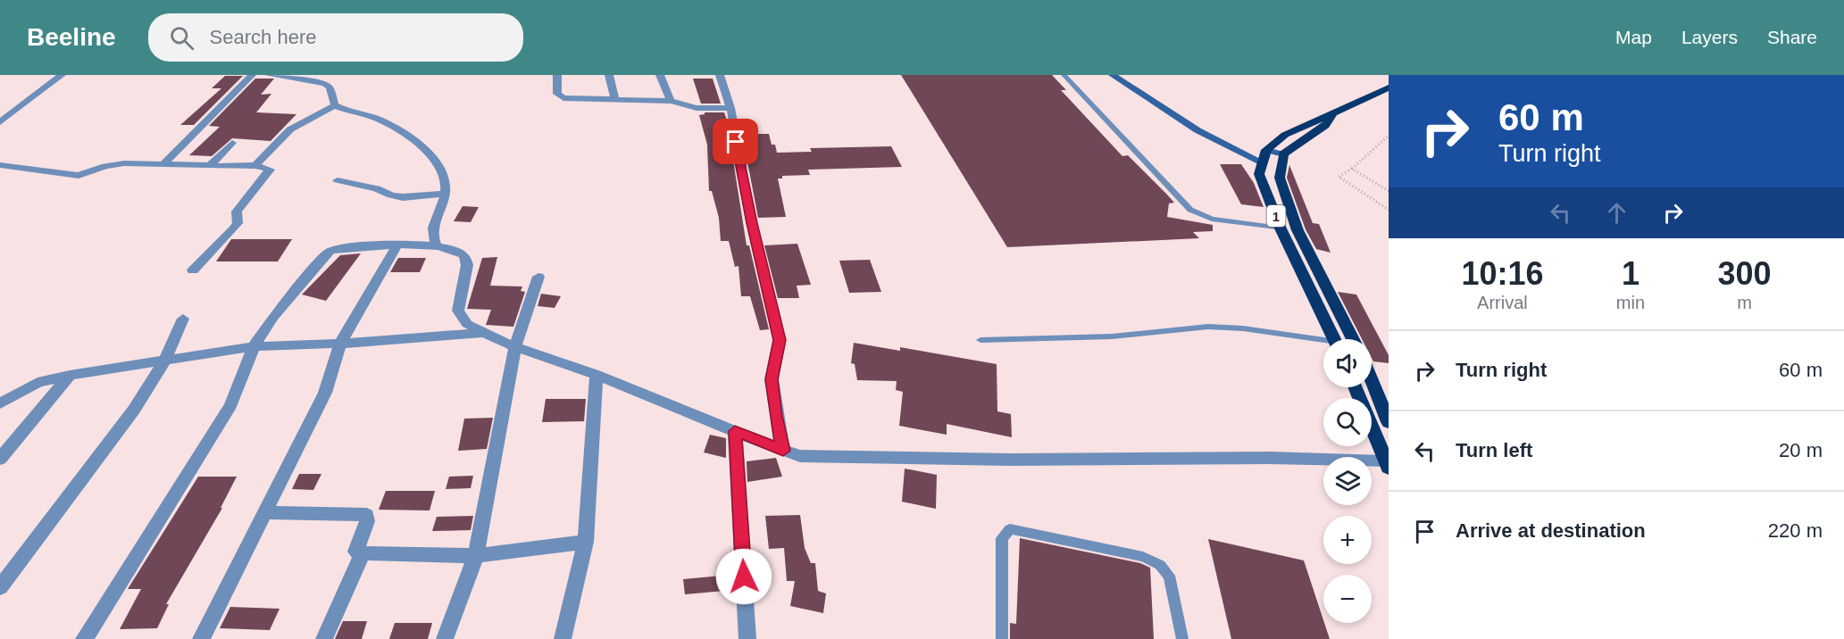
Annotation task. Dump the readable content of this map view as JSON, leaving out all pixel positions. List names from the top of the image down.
{
  "streets": {
    "highway": ["1"]
  },
  "page": {
    "header": "Beeline",
    "search": "Search here",
    "nav": ["Map", "Layers", "Share"],
    "turn": ["60 m", "Turn right"],
    "eta": [
      "10:16",
      "Arrival",
      "1",
      "min",
      "300",
      "m"
    ],
    "list": [
      {
        "name": "Turn right",
        "value": "60 m"
      },
      {
        "name": "Turn left",
        "value": "20 m"
      },
      {
        "name": "Arrive at destination",
        "value": "220 m"
      }
    ],
    "map_buttons": ["+", "−"]
  }
}
